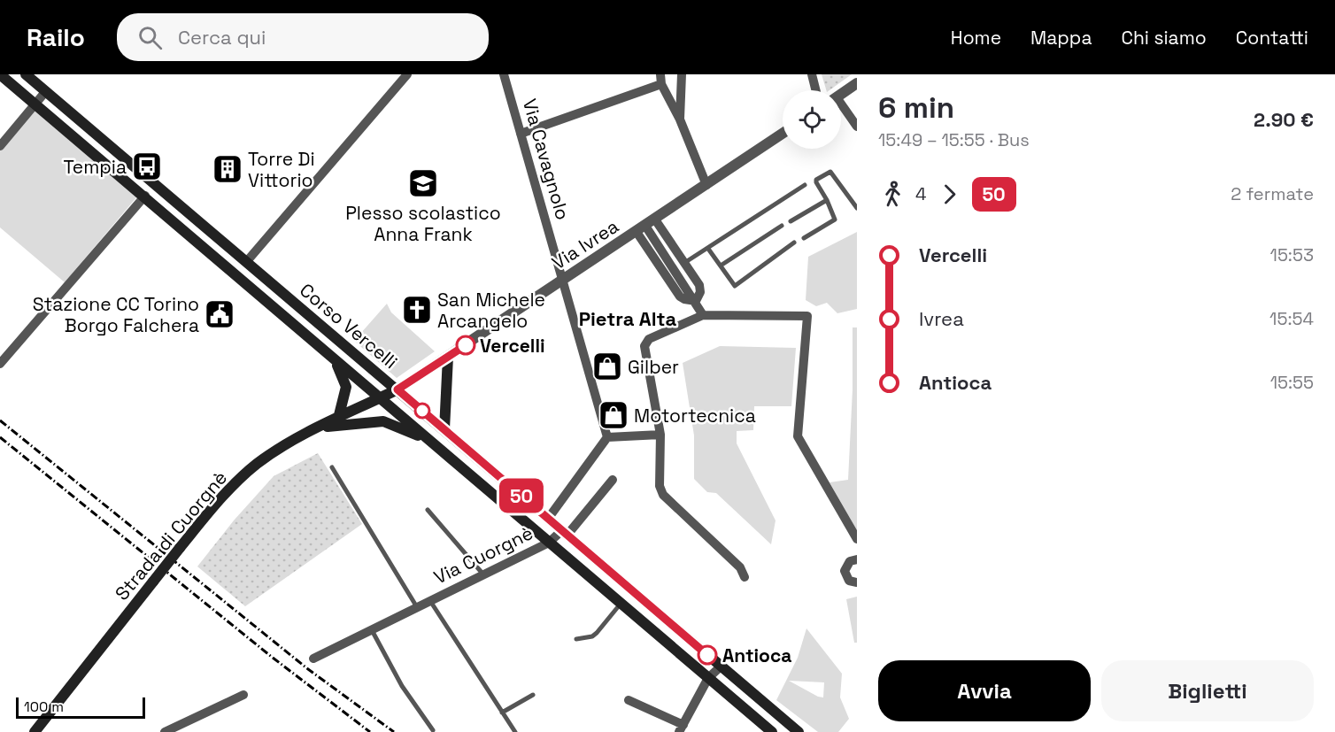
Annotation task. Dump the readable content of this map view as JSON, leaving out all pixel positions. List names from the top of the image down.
{
  "streets": {
    "main road": ["Corso Vercelli", "Strada di Cuorgnè"],
    "street": ["Via Cavagnolo", "Via Ivrea", "Via Cuorgnè"]
  },
  "crossings": [
    ["Via Cavagnolo", "Via Ivrea"],
    ["Via Ivrea", "Corso Vercelli"],
    ["Via Ivrea", "Strada di Cuorgnè"],
    ["Corso Vercelli", "Strada di Cuorgnè"],
    ["Corso Vercelli", "Via Cuorgnè"]
  ],
  "districts": ["Pietra Alta"],
  "places": {
    "bus stop": ["Tempia"],
    "building": ["Torre Di Vittorio"],
    "school or university": ["Plesso scolastico Anna Frank"],
    "church": ["San Michele Arcangelo"],
    "public building": ["Stazione CC Torino Borgo Falchera"],
    "other": ["Vercelli", "Antioca"],
    "shop": ["Gilber", "Motortecnica"]
  },
  "lines": ["bus line 50"],
  "scale_bar": "100 m",
  "page": {
    "header": "Railo",
    "search": "Cerca qui",
    "nav": [
      "Home",
      "Mappa",
      "Chi siamo",
      "Contatti"
    ],
    "on_map": "50",
    "heading": ["6 min", "15:49 – 15:55 · Bus", "2.90 €"],
    "legs": ["4", "50", "2 fermate"],
    "list": [
      {
        "name": "Vercelli",
        "value": "15:53"
      },
      {
        "name": "Ivrea",
        "value": "15:54"
      },
      {
        "name": "Antioca",
        "value": "15:55"
      }
    ],
    "buttons": ["Avvia", "Biglietti"],
    "scale": "100 m"
  }
}
